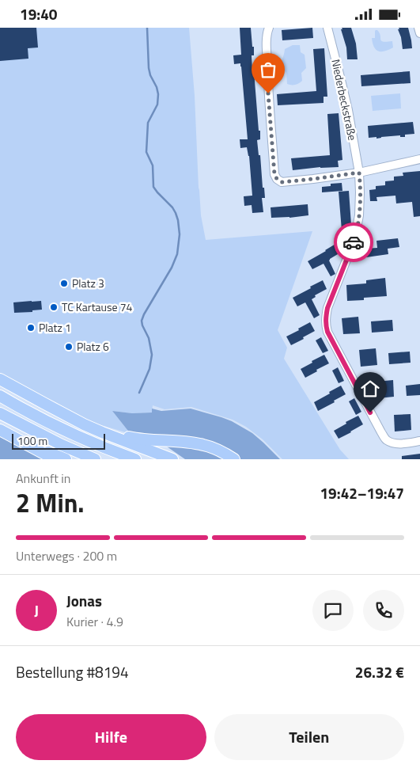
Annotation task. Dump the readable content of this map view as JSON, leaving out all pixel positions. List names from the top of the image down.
{
  "streets": {
    "street": ["Niederbeckstraße"]
  },
  "places": [
    "Platz 3",
    "TC Kartause 74",
    "Platz 1",
    "Platz 6"
  ],
  "scale_bar": "100 m",
  "page": {
    "status": "19:40",
    "scale": "100 m",
    "heading": ["2 Min.", "Ankunft in", "19:42–19:47"],
    "panel": [
      "Jonas",
      "Kurier · 4.9",
      "Bestellung #8194",
      "26.32 €"
    ],
    "bar": "Unterwegs · 200 m",
    "round": "J",
    "buttons": ["Hilfe", "Teilen"]
  }
}
